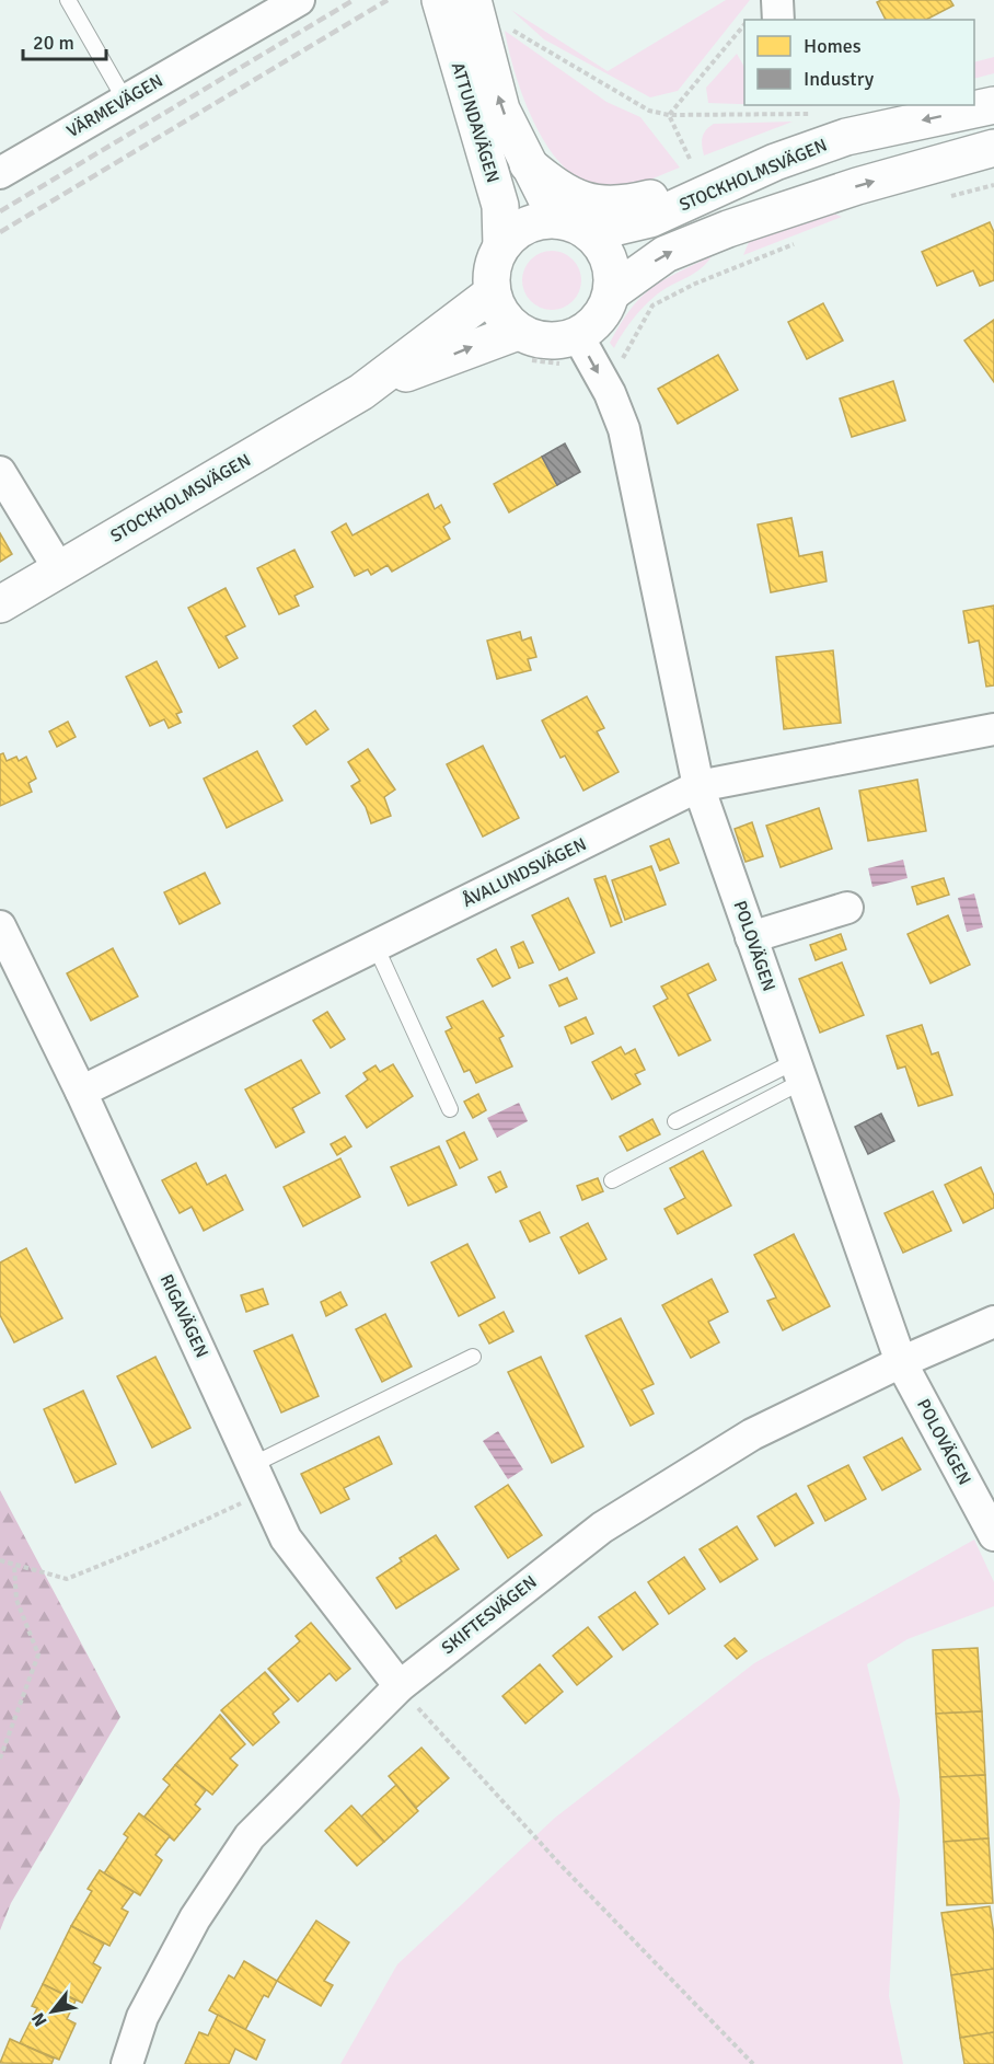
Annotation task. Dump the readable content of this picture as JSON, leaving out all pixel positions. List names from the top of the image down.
{
  "streets": {
    "main road": ["ATTUNDAVÄGEN", "STOCKHOLMSVÄGEN"],
    "street": [
      "VÄRMEVÄGEN",
      "ÅVALUNDSVÄGEN",
      "POLOVÄGEN",
      "RIGAVÄGEN",
      "SKIFTESVÄGEN"
    ]
  },
  "crossings": [
    ["ATTUNDAVÄGEN", "STOCKHOLMSVÄGEN"],
    ["ATTUNDAVÄGEN", "POLOVÄGEN"],
    ["STOCKHOLMSVÄGEN", "POLOVÄGEN"],
    ["ÅVALUNDSVÄGEN", "POLOVÄGEN"],
    ["ÅVALUNDSVÄGEN", "RIGAVÄGEN"],
    ["POLOVÄGEN", "SKIFTESVÄGEN"],
    ["RIGAVÄGEN", "SKIFTESVÄGEN"]
  ],
  "legend": ["Homes", "Industry"],
  "scale_bar": "20 m",
  "north": "bottom left"
}
